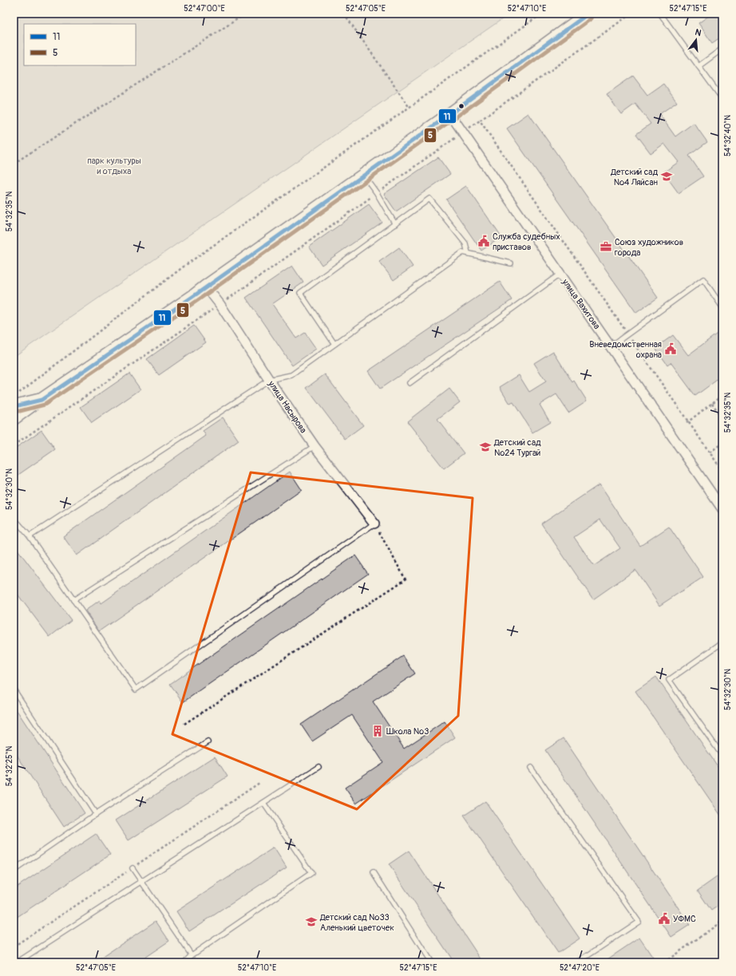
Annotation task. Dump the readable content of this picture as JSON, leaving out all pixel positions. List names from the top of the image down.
{
  "streets": {
    "street": ["улица Вахитова", "улица Насырова"]
  },
  "parks": ["парк культуры и отдыха"],
  "places": {
    "school or university": ["Детский сад №4 Ляйсан", "Детский сад №24 Тургай", "Детский сад №33 Аленький цветочек"],
    "public building": ["Служба судебных приставов", "Вневедомственная охрана", "УФМС"],
    "office": ["Союз художников города"],
    "building": ["Школа №3"]
  },
  "lines": ["transit line 11", "transit line 5"],
  "legend": ["11", "5"],
  "north": "top",
  "coordinates": [
    "52°47'00\"E",
    "52°47'05\"E",
    "52°47'10\"E",
    "52°47'15\"E",
    "54°32'40\"N",
    "54°32'35\"N",
    "54°32'30\"N",
    "54°32'25\"N",
    "52°47'20\"E"
  ]
}
